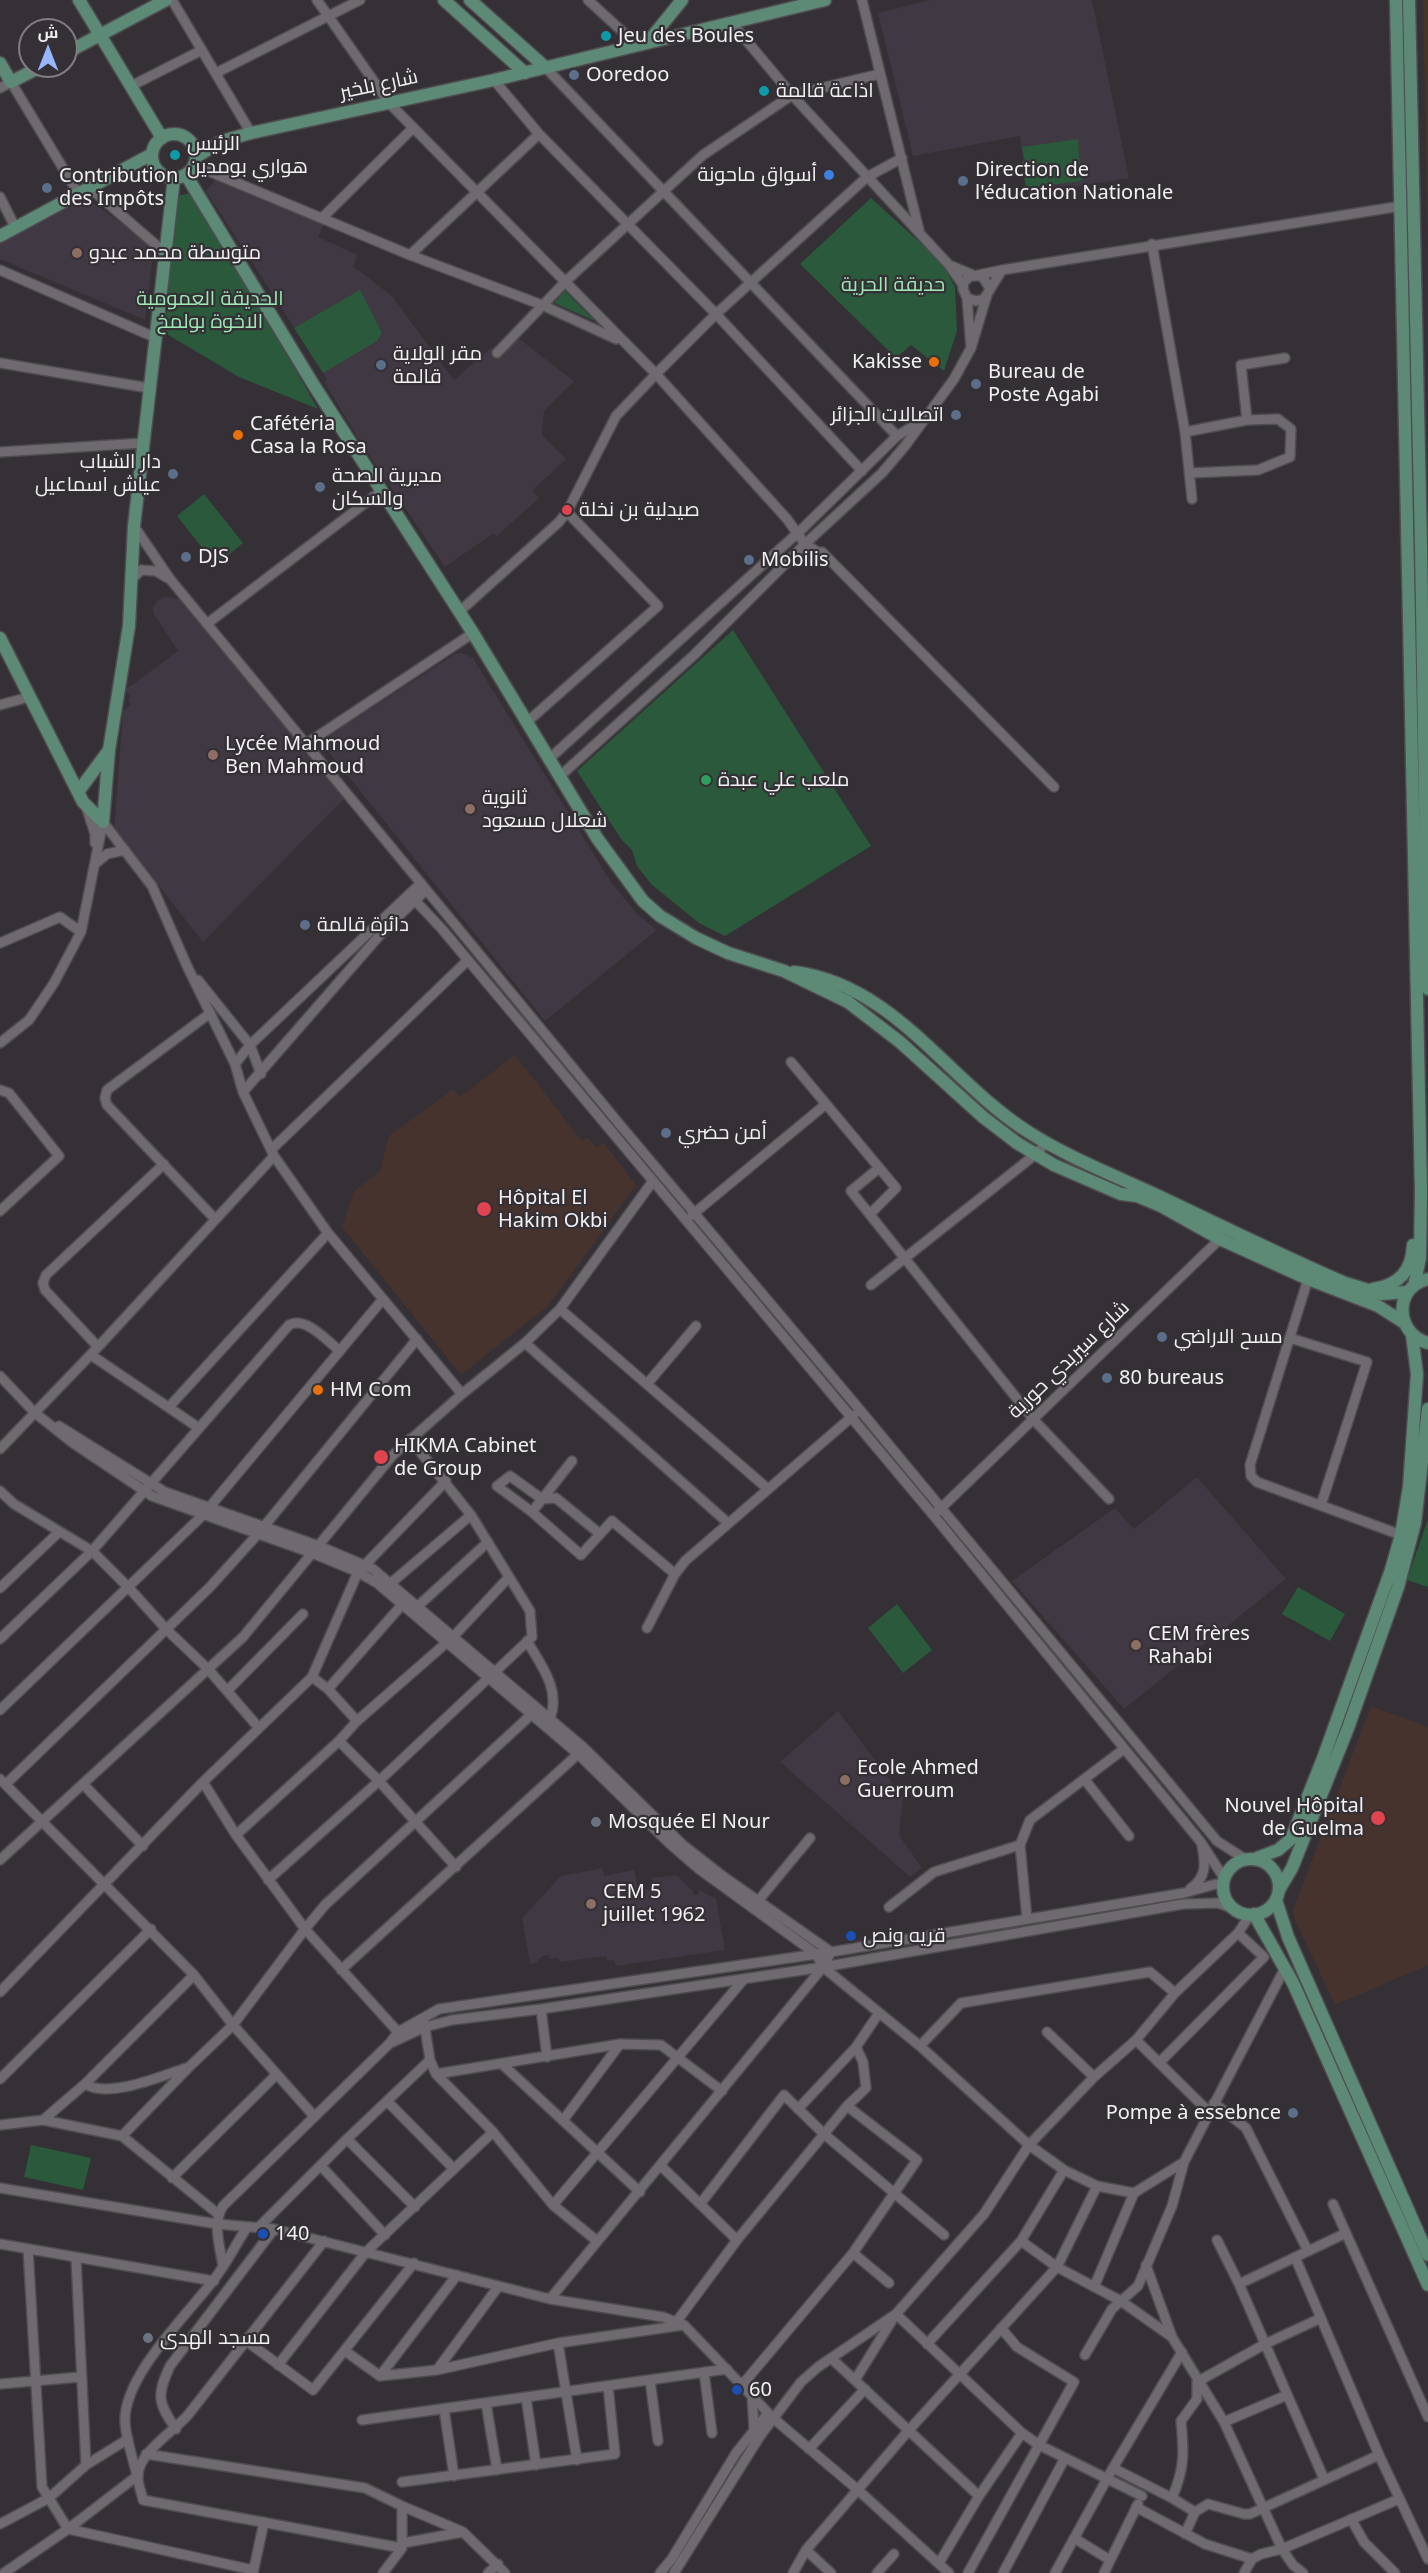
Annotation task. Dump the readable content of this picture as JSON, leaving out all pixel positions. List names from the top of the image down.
{
  "streets": {
    "main road": ["شارع بلخير"],
    "street": ["شارع سيريدي حورية"]
  },
  "parks": ["حديقة الحرية", "الحديقة العمومية الاخوة بولمخ"],
  "places": [
    "Jeu des Boules",
    "Ooredoo",
    "اذاعة قالمة",
    "الرئيس هواري بومدين",
    "أسواق ماحونة",
    "Direction de l'éducation Nationale",
    "Contribution des Impôts",
    "متوسطة محمد عبدو",
    "Kakisse",
    "مقر الولاية قالمة",
    "Bureau de Poste Agabi",
    "اتصالات الجزائر",
    "Cafétéria Casa la Rosa",
    "دار الشباب عياش اسماعيل",
    "مديرية الصحة والسكان",
    "صيدلية بن نخلة",
    "DJS",
    "Mobilis",
    "Lycée Mahmoud Ben Mahmoud",
    "ملعب علي عبدة",
    "ثانوية شعلال مسعود",
    "دائرة قالمة",
    "أمن حضري",
    "Hôpital El Hakim Okbi",
    "مسح الاراضي",
    "80 bureaus",
    "HM Com",
    "HIKMA Cabinet de Group",
    "CEM frères Rahabi",
    "Ecole Ahmed Guerroum",
    "Nouvel Hôpital de Guelma",
    "Mosquée El Nour",
    "CEM 5 juillet 1962",
    "قريه ونص",
    "Pompe à essebnce",
    "140",
    "مسجد الهدى",
    "60"
  ],
  "north": "top"
}
